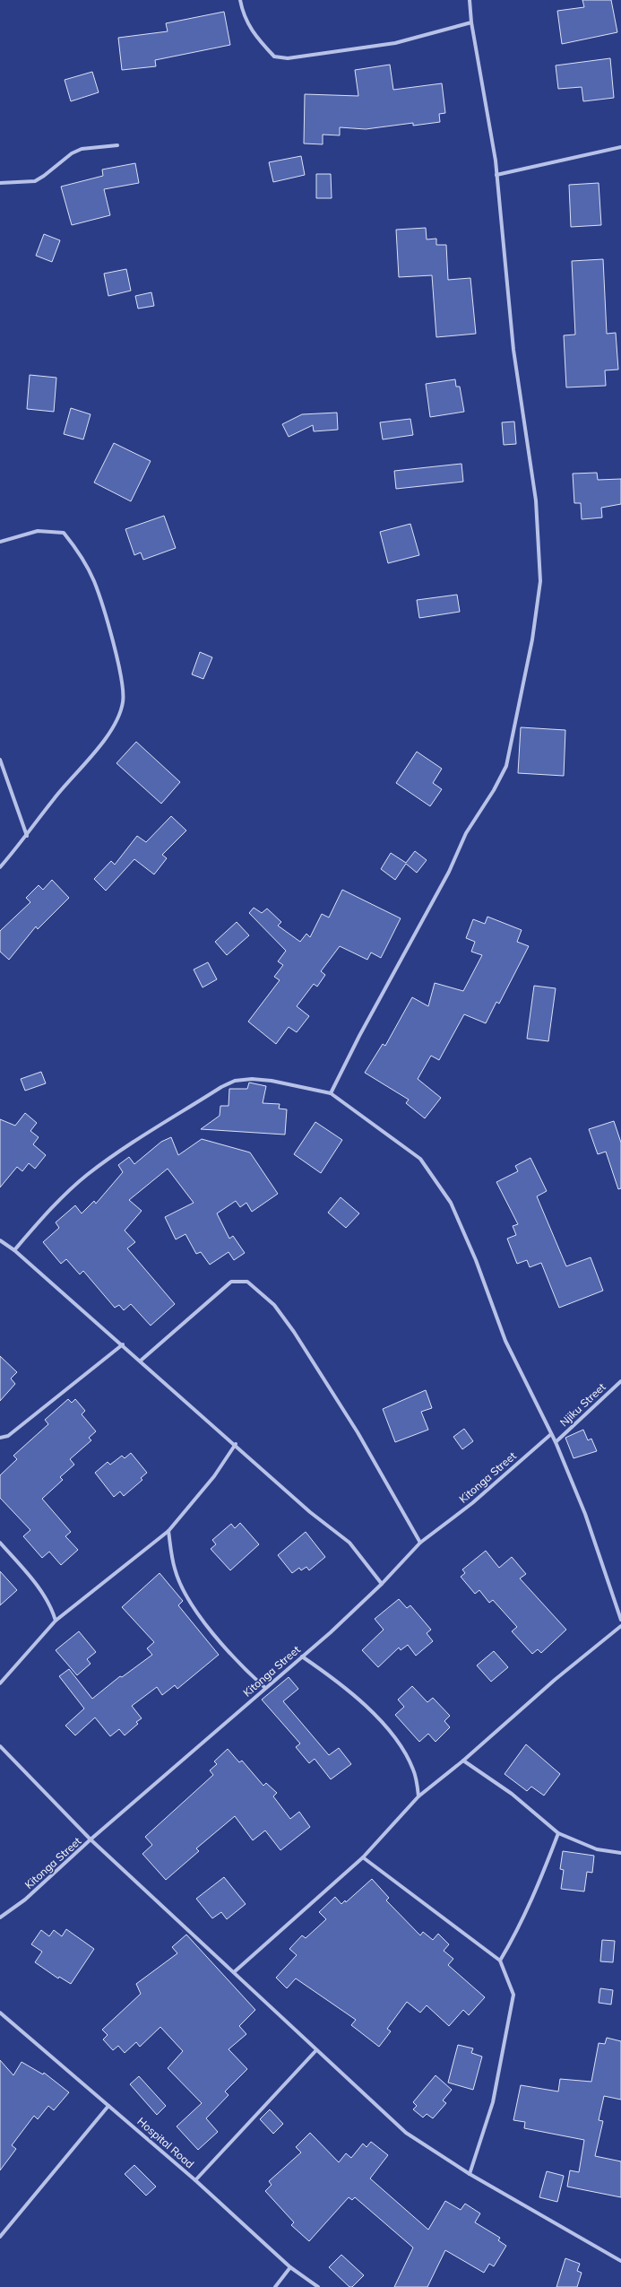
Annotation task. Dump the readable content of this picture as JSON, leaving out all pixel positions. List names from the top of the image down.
{
  "streets": {
    "street": ["Njiku Street", "Kitonga Street", "Hospital Road"]
  }
}
